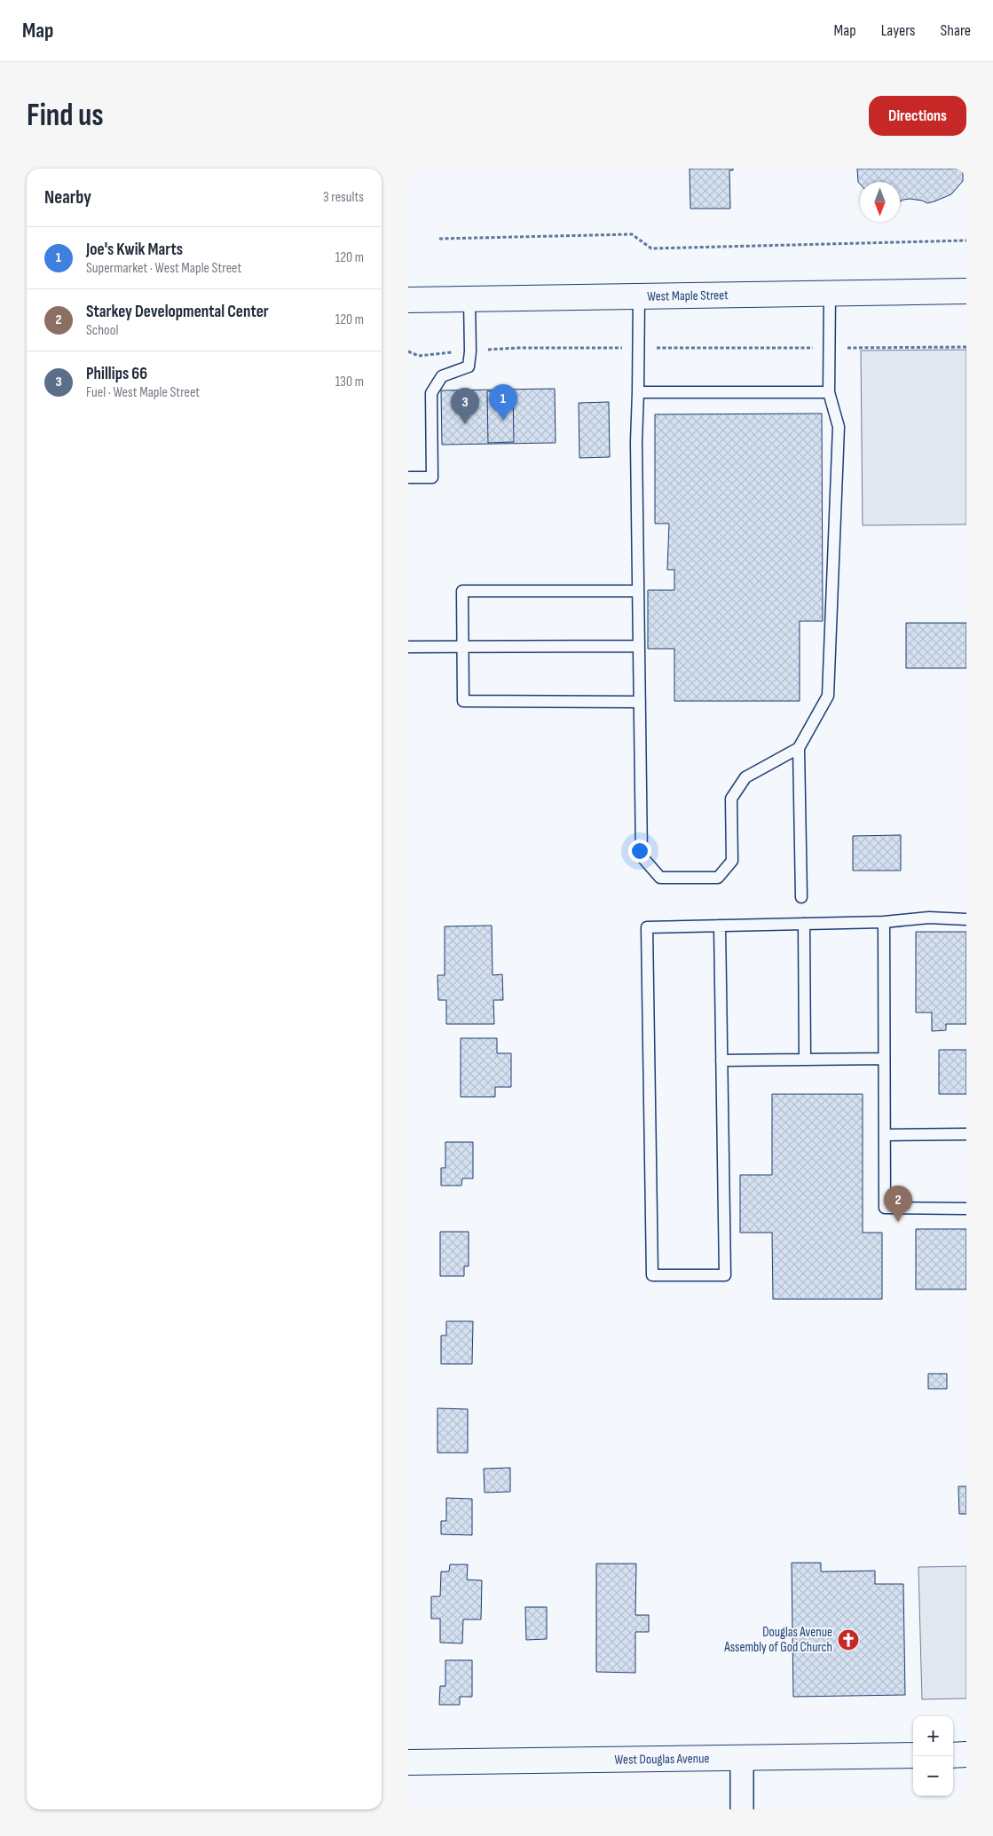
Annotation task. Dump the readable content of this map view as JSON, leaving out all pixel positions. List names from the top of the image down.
{
  "streets": {
    "main road": ["West Maple Street", "West Douglas Avenue"]
  },
  "places": {
    "church": ["Douglas Avenue Assembly of God Church"]
  },
  "north": "bottom",
  "page": {
    "header": "Map",
    "nav": ["Map", "Layers", "Share"],
    "buttons": "Directions",
    "title": "Find us",
    "heading": ["Nearby", "3 results"],
    "list": [
      {
        "mark": "1",
        "name": "Joe's Kwik Marts",
        "note": "Supermarket · West Maple Street",
        "value": "120 m"
      },
      {
        "mark": "2",
        "name": "Starkey Developmental Center",
        "note": "School",
        "value": "120 m"
      },
      {
        "mark": "3",
        "name": "Phillips 66",
        "note": "Fuel · West Maple Street",
        "value": "130 m"
      }
    ],
    "pins": ["1", "3", "2"],
    "map_buttons": ["+", "−"]
  }
}
